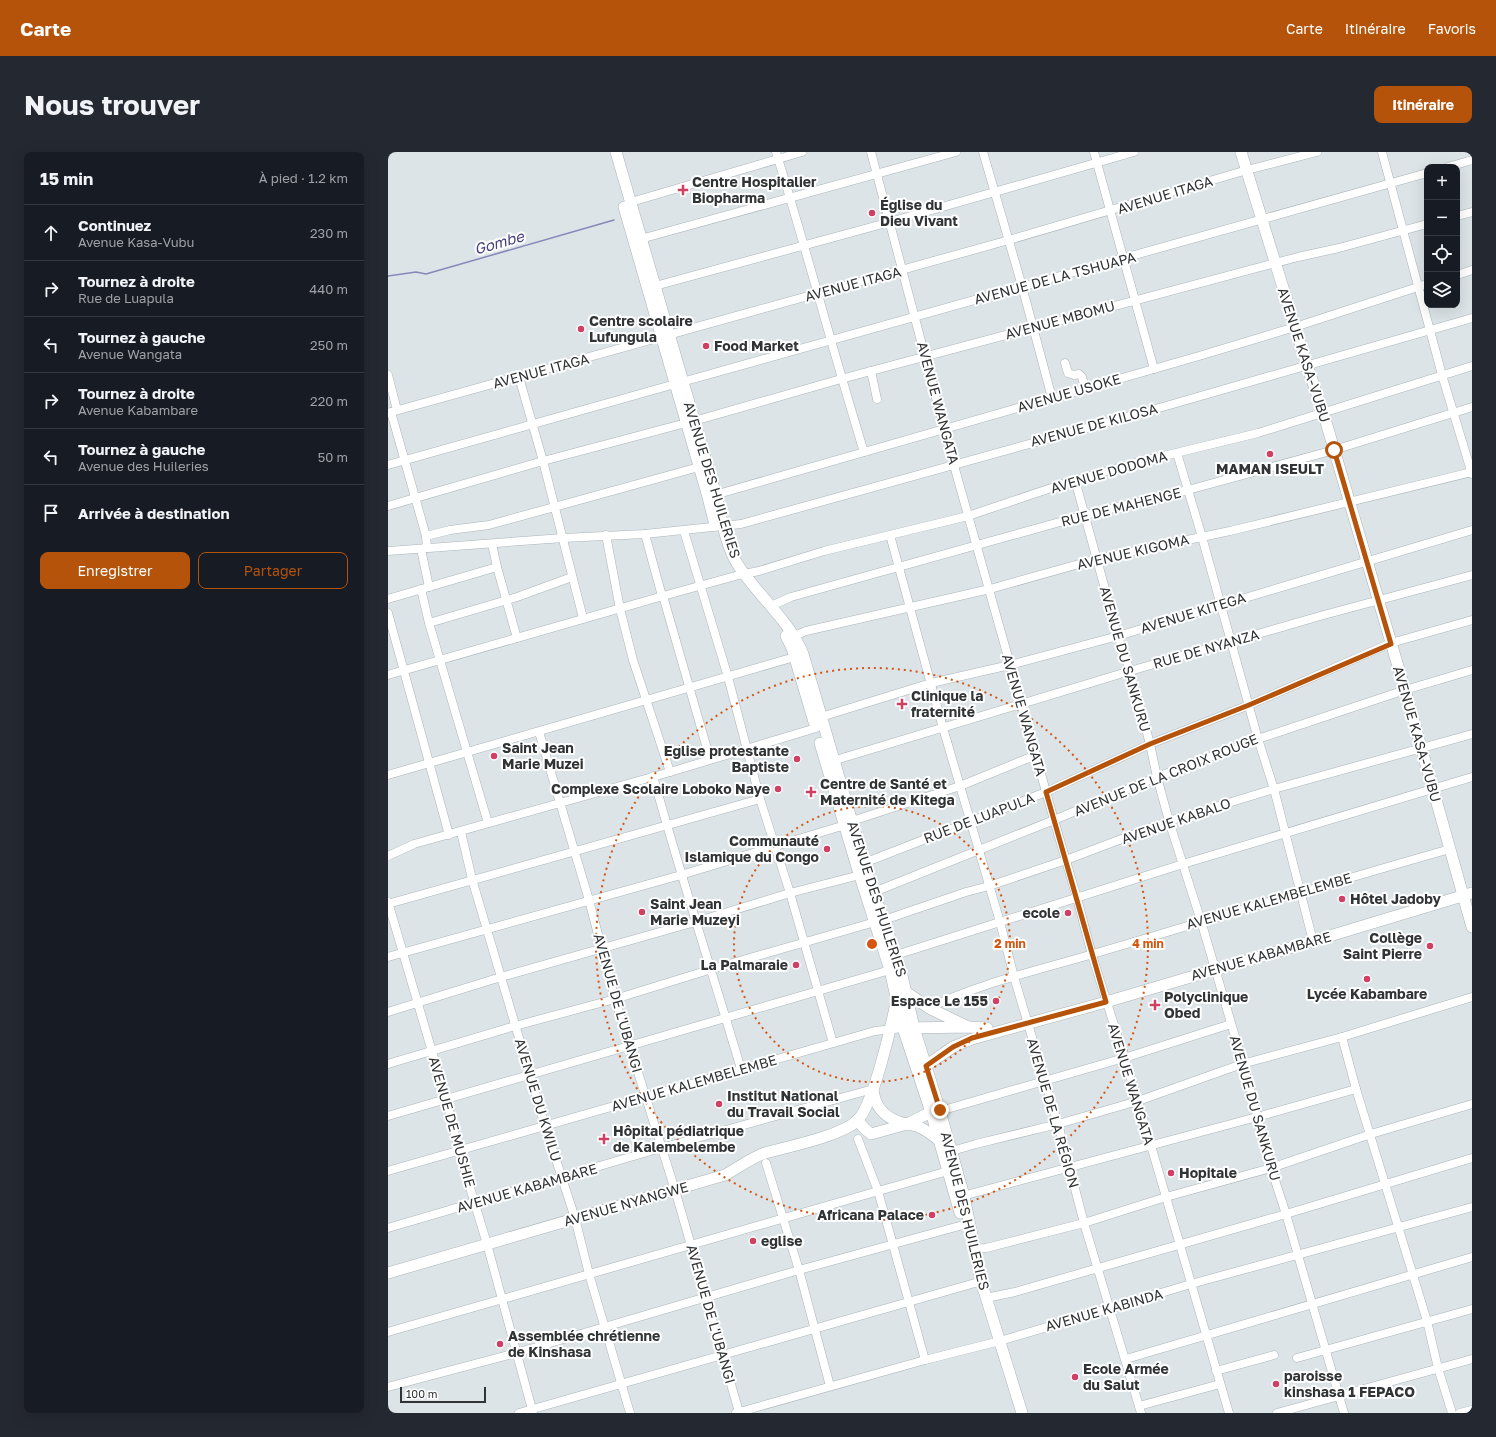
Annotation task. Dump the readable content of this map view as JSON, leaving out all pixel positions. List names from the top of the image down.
{
  "streets": {
    "main road": [
      "AVENUE KASA-VUBU",
      "AVENUE DES HUILERIES",
      "AVENUE KALEMBELEMBE",
      "AVENUE KABAMBARE",
      "AVENUE NYANGWE"
    ],
    "street": [
      "AVENUE ITAGA",
      "AVENUE DE LA TSHUAPA",
      "AVENUE MBOMU",
      "AVENUE USOKE",
      "AVENUE WANGATA",
      "AVENUE DE KILOSA",
      "AVENUE DODOMA",
      "RUE DE MAHENGE",
      "AVENUE KIGOMA",
      "AVENUE KITEGA",
      "RUE DE NYANZA",
      "AVENUE DU SANKURU",
      "AVENUE DE LA CROIX ROUGE",
      "RUE DE LUAPULA",
      "AVENUE KABALO",
      "AVENUE DE L'UBANGI",
      "AVENUE DU KWILU",
      "AVENUE DE LA RÉGION",
      "AVENUE DE MUSHIE",
      "AVENUE KABINDA"
    ]
  },
  "crossings": [
    ["AVENUE ITAGA", "AVENUE KASA-VUBU"],
    ["AVENUE ITAGA", "AVENUE WANGATA"],
    ["AVENUE ITAGA", "AVENUE DES HUILERIES"],
    ["AVENUE DE LA TSHUAPA", "AVENUE KASA-VUBU"],
    ["AVENUE DE LA TSHUAPA", "AVENUE WANGATA"],
    ["AVENUE DE LA TSHUAPA", "AVENUE DES HUILERIES"],
    ["AVENUE MBOMU", "AVENUE KASA-VUBU"],
    ["AVENUE MBOMU", "AVENUE WANGATA"],
    ["AVENUE MBOMU", "AVENUE DES HUILERIES"],
    ["AVENUE KASA-VUBU", "AVENUE USOKE"],
    ["AVENUE KASA-VUBU", "AVENUE DE KILOSA"],
    ["AVENUE KASA-VUBU", "AVENUE DODOMA"],
    ["AVENUE KASA-VUBU", "RUE DE MAHENGE"],
    ["AVENUE KASA-VUBU", "AVENUE KIGOMA"],
    ["AVENUE KASA-VUBU", "AVENUE KITEGA"],
    ["AVENUE KASA-VUBU", "RUE DE NYANZA"],
    ["AVENUE KASA-VUBU", "AVENUE DE LA CROIX ROUGE"],
    ["AVENUE KASA-VUBU", "RUE DE LUAPULA"],
    ["AVENUE KASA-VUBU", "AVENUE KABALO"],
    ["AVENUE KASA-VUBU", "AVENUE KALEMBELEMBE"],
    ["AVENUE KASA-VUBU", "AVENUE KABAMBARE"],
    ["AVENUE USOKE", "AVENUE WANGATA"],
    ["AVENUE USOKE", "AVENUE DES HUILERIES"],
    ["AVENUE WANGATA", "AVENUE DE KILOSA"],
    ["AVENUE WANGATA", "AVENUE DODOMA"],
    ["AVENUE WANGATA", "RUE DE MAHENGE"],
    ["AVENUE WANGATA", "AVENUE KIGOMA"],
    ["AVENUE WANGATA", "AVENUE KITEGA"],
    ["AVENUE WANGATA", "RUE DE NYANZA"],
    ["AVENUE WANGATA", "AVENUE DE LA CROIX ROUGE"],
    ["AVENUE WANGATA", "RUE DE LUAPULA"],
    ["AVENUE WANGATA", "AVENUE KABALO"],
    ["AVENUE WANGATA", "AVENUE KALEMBELEMBE"],
    ["AVENUE WANGATA", "AVENUE KABAMBARE"],
    ["AVENUE WANGATA", "AVENUE KABINDA"],
    ["AVENUE DE KILOSA", "AVENUE DES HUILERIES"],
    ["AVENUE DODOMA", "AVENUE DES HUILERIES"],
    ["AVENUE DODOMA", "AVENUE DU SANKURU"],
    ["AVENUE DODOMA", "AVENUE DE LA RÉGION"],
    ["AVENUE DES HUILERIES", "RUE DE MAHENGE"],
    ["AVENUE DES HUILERIES", "AVENUE KIGOMA"],
    ["AVENUE DES HUILERIES", "AVENUE KITEGA"],
    ["AVENUE DES HUILERIES", "RUE DE NYANZA"],
    ["AVENUE DES HUILERIES", "AVENUE DE LA CROIX ROUGE"],
    ["AVENUE DES HUILERIES", "RUE DE LUAPULA"],
    ["AVENUE DES HUILERIES", "AVENUE KABALO"],
    ["AVENUE DES HUILERIES", "AVENUE KALEMBELEMBE"],
    ["AVENUE DES HUILERIES", "AVENUE KABAMBARE"],
    ["AVENUE DES HUILERIES", "AVENUE NYANGWE"],
    ["AVENUE DES HUILERIES", "AVENUE KABINDA"],
    ["RUE DE MAHENGE", "AVENUE DU SANKURU"],
    ["RUE DE MAHENGE", "AVENUE DE LA RÉGION"],
    ["AVENUE KIGOMA", "AVENUE DU SANKURU"],
    ["AVENUE KIGOMA", "AVENUE DE LA RÉGION"],
    ["AVENUE KITEGA", "AVENUE DU SANKURU"],
    ["AVENUE KITEGA", "AVENUE DE LA RÉGION"],
    ["RUE DE NYANZA", "AVENUE DU SANKURU"],
    ["RUE DE NYANZA", "AVENUE DE LA RÉGION"],
    ["AVENUE DU SANKURU", "AVENUE DE LA CROIX ROUGE"],
    ["AVENUE DU SANKURU", "RUE DE LUAPULA"],
    ["AVENUE DU SANKURU", "AVENUE KABALO"],
    ["AVENUE DU SANKURU", "AVENUE KALEMBELEMBE"],
    ["AVENUE DU SANKURU", "AVENUE KABAMBARE"],
    ["AVENUE DU SANKURU", "AVENUE KABINDA"],
    ["AVENUE DE LA CROIX ROUGE", "AVENUE DE LA RÉGION"],
    ["RUE DE LUAPULA", "AVENUE DE LA RÉGION"],
    ["AVENUE KABALO", "AVENUE DE L'UBANGI"],
    ["AVENUE KABALO", "AVENUE DU KWILU"],
    ["AVENUE KABALO", "AVENUE DE LA RÉGION"],
    ["AVENUE KABALO", "AVENUE DE MUSHIE"],
    ["AVENUE KALEMBELEMBE", "AVENUE KABAMBARE"],
    ["AVENUE KALEMBELEMBE", "AVENUE DE L'UBANGI"],
    ["AVENUE KALEMBELEMBE", "AVENUE DU KWILU"],
    ["AVENUE KALEMBELEMBE", "AVENUE DE LA RÉGION"],
    ["AVENUE KALEMBELEMBE", "AVENUE DE MUSHIE"],
    ["AVENUE KALEMBELEMBE", "AVENUE NYANGWE"],
    ["AVENUE KABAMBARE", "AVENUE DE L'UBANGI"],
    ["AVENUE KABAMBARE", "AVENUE DU KWILU"],
    ["AVENUE KABAMBARE", "AVENUE DE LA RÉGION"],
    ["AVENUE KABAMBARE", "AVENUE DE MUSHIE"],
    ["AVENUE KABAMBARE", "AVENUE NYANGWE"],
    ["AVENUE DE L'UBANGI", "AVENUE NYANGWE"],
    ["AVENUE DE L'UBANGI", "AVENUE KABINDA"],
    ["AVENUE DU KWILU", "AVENUE NYANGWE"],
    ["AVENUE DE LA RÉGION", "AVENUE KABINDA"],
    ["AVENUE DE MUSHIE", "AVENUE NYANGWE"]
  ],
  "water": ["Gombe"],
  "places": {
    "health": [
      "Centre Hospitalier Biopharma",
      "Clinique la fraternité",
      "Centre de Santé et Maternité de Kitega",
      "Polyclinique Obed",
      "Hôpital pédiatrique de Kalembelembe"
    ],
    "other": [
      "Église du Dieu Vivant",
      "Centre scolaire Lufungula",
      "Food Market",
      "MAMAN ISEULT",
      "Saint Jean Marie Muzei",
      "Eglise protestante Baptiste",
      "Complexe Scolaire Loboko Naye",
      "Communauté Islamique du Congo",
      "Hôtel Jadoby",
      "Saint Jean Marie Muzeyi",
      "ecole",
      "Collège Saint Pierre",
      "La Palmaraie",
      "Lycée Kabambare",
      "Espace Le 155",
      "Institut National du Travail Social",
      "Hopitale",
      "Africana Palace",
      "eglise",
      "Assemblée chrétienne de Kinshasa",
      "Ecole Armée du Salut",
      "paroisse kinshasa 1 FEPACO"
    ]
  },
  "scale_bar": "100 m",
  "page": {
    "header": "Carte",
    "nav": ["Carte", "Itinéraire", "Favoris"],
    "buttons": [
      "Itinéraire",
      ["Enregistrer", "Partager"]
    ],
    "title": "Nous trouver",
    "heading": ["15 min", "À pied · 1.2 km"],
    "map_buttons": ["+", "−"],
    "list": [
      ["Continuez", "Avenue Kasa-Vubu", "230 m"],
      ["Tournez à droite", "Rue de Luapula", "440 m"],
      ["Tournez à gauche", "Avenue Wangata", "250 m"],
      ["Tournez à droite", "Avenue Kabambare", "220 m"],
      ["Tournez à gauche", "Avenue des Huileries", "50 m"],
      "Arrivée à destination"
    ],
    "scale": "100 m"
  },
  "rings": ["2 min", "4 min"]
}
